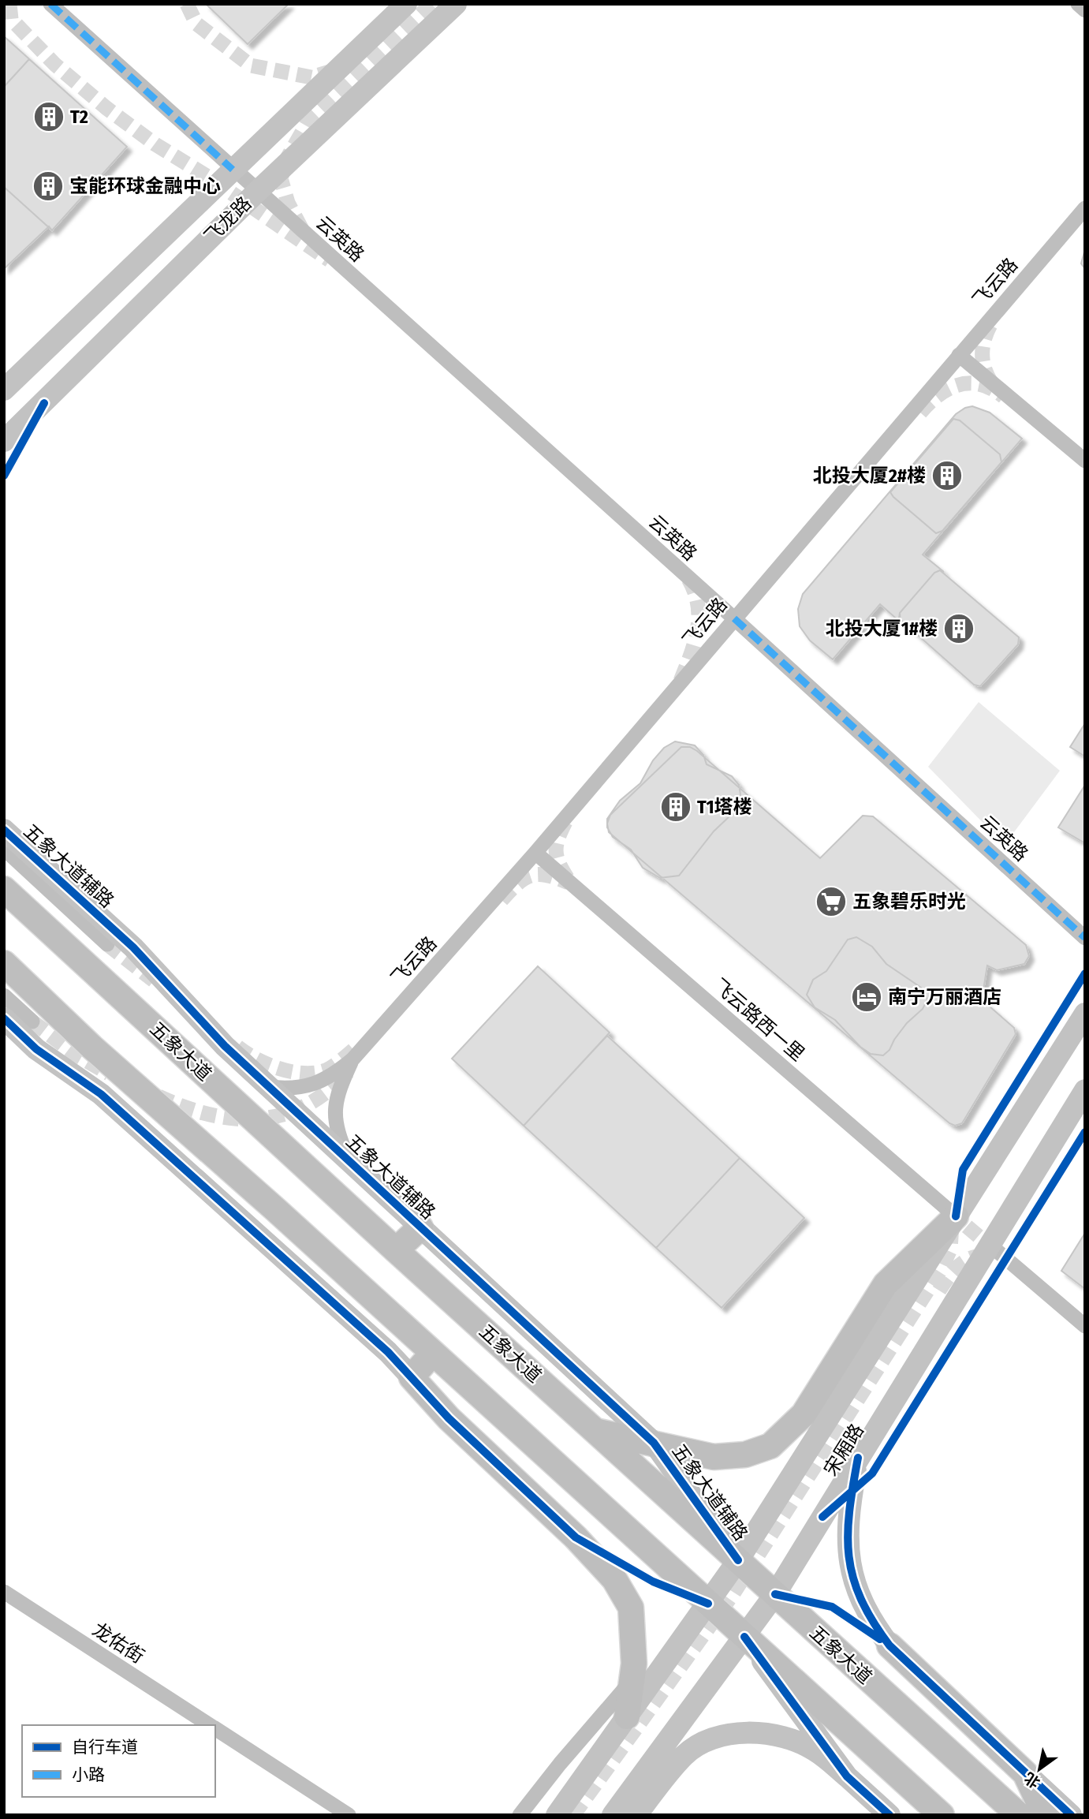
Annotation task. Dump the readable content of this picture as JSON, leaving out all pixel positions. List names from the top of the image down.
{
  "streets": {
    "main road": ["五象大道"],
    "street": [
      "飞龙路",
      "云英路",
      "飞云路",
      "五象大道辅路",
      "飞云路西一里",
      "宋厢路",
      "龙佑街"
    ]
  },
  "crossings": [
    ["飞龙路", "云英路"],
    ["云英路", "飞云路"],
    ["飞云路", "五象大道辅路"],
    ["飞云路", "飞云路西一里"],
    ["五象大道辅路", "五象大道"],
    ["五象大道辅路", "宋厢路"],
    ["飞云路西一里", "宋厢路"],
    ["五象大道", "宋厢路"]
  ],
  "places": {
    "building": [
      "T2",
      "宝能环球金融中心",
      "北投大厦2#楼",
      "北投大厦1#楼",
      "T1塔楼"
    ],
    "supermarket": ["五象碧乐时光"],
    "hotel": ["南宁万丽酒店"]
  },
  "legend": ["自行车道", "小路"],
  "north": "bottom left"
}
